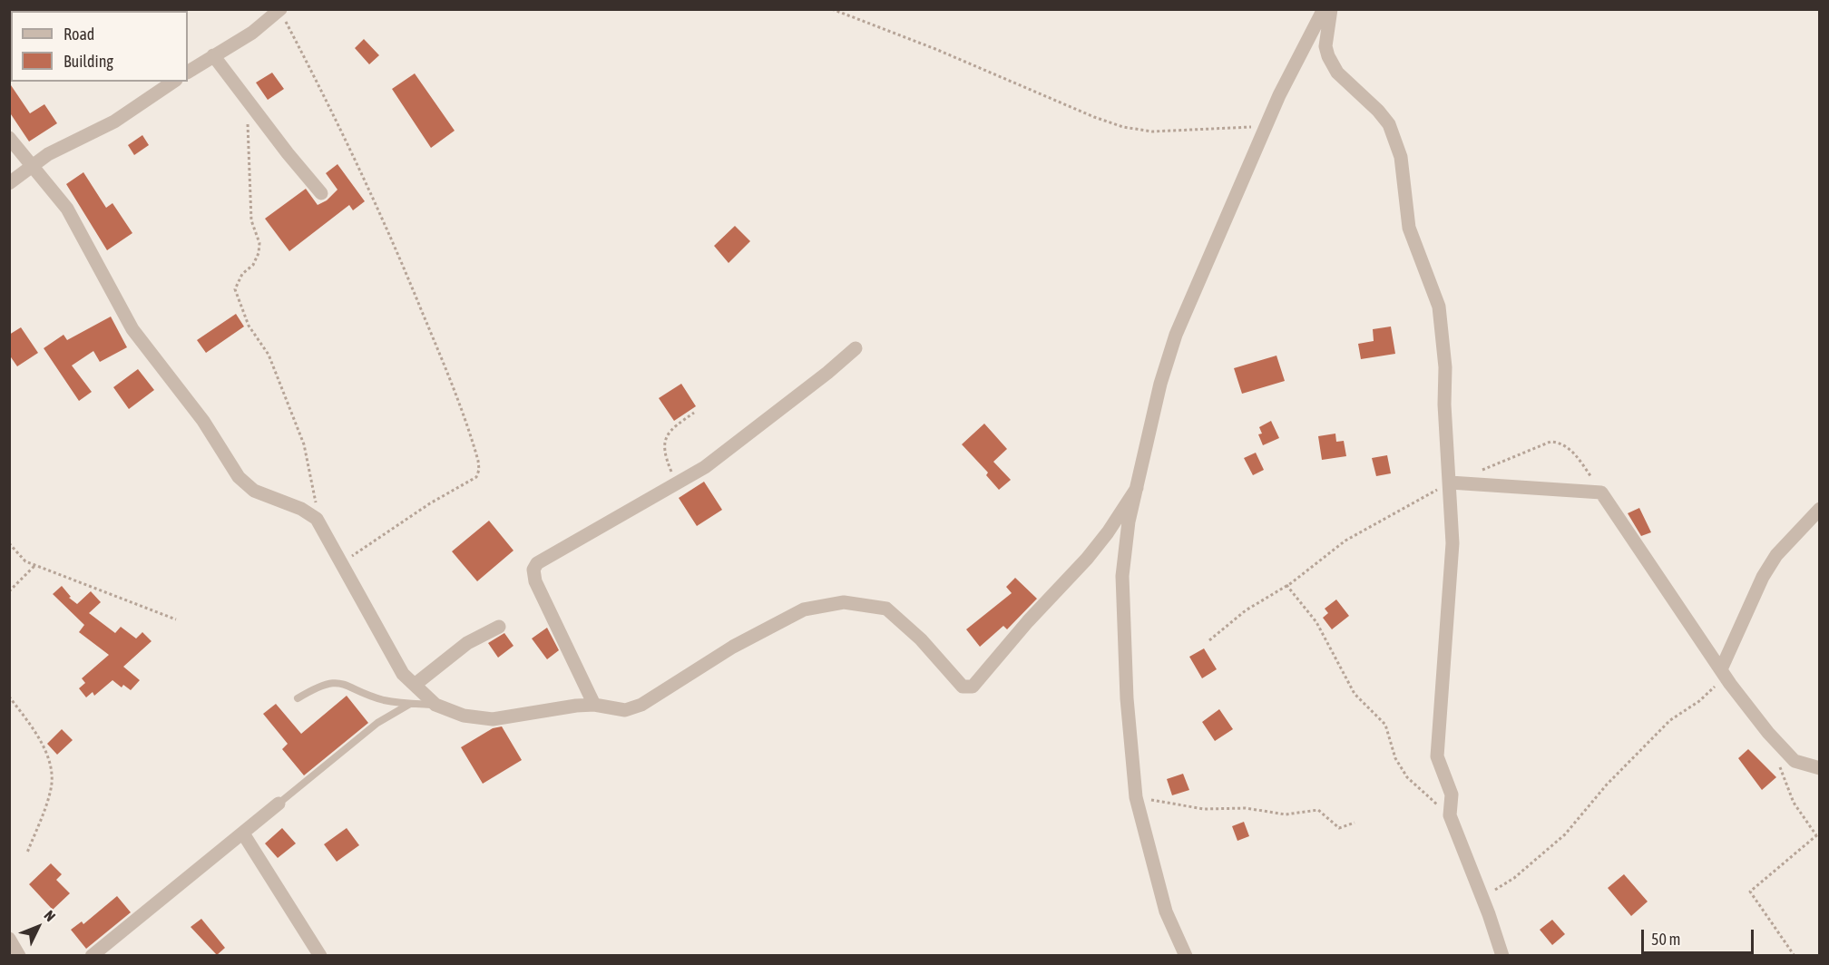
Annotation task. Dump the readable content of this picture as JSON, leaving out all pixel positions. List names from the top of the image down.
{
  "legend": ["Road", "Building"],
  "scale_bar": "50 m",
  "north": "top right"
}
